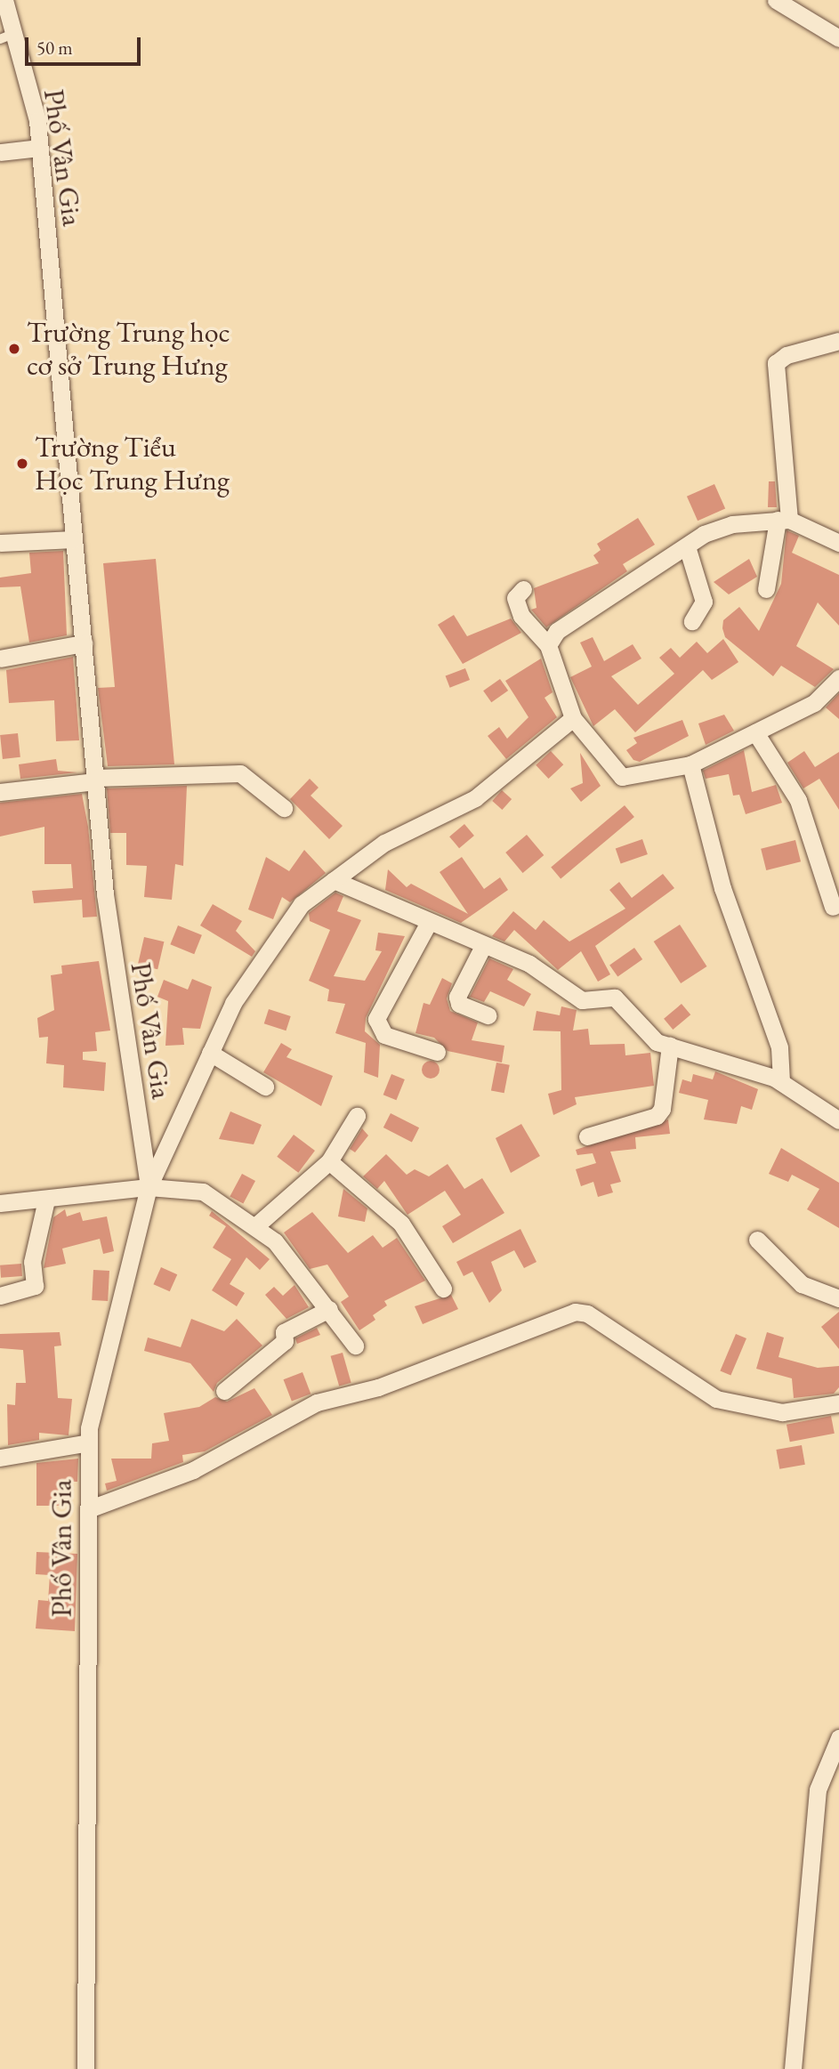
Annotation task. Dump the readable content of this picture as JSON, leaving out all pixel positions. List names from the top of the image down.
{
  "streets": {
    "street": ["Phố Vân Gia"]
  },
  "places": ["Trường Trung học cơ sở Trung Hưng", "Trường Tiểu Học Trung Hưng"],
  "scale_bar": "50 m"
}
